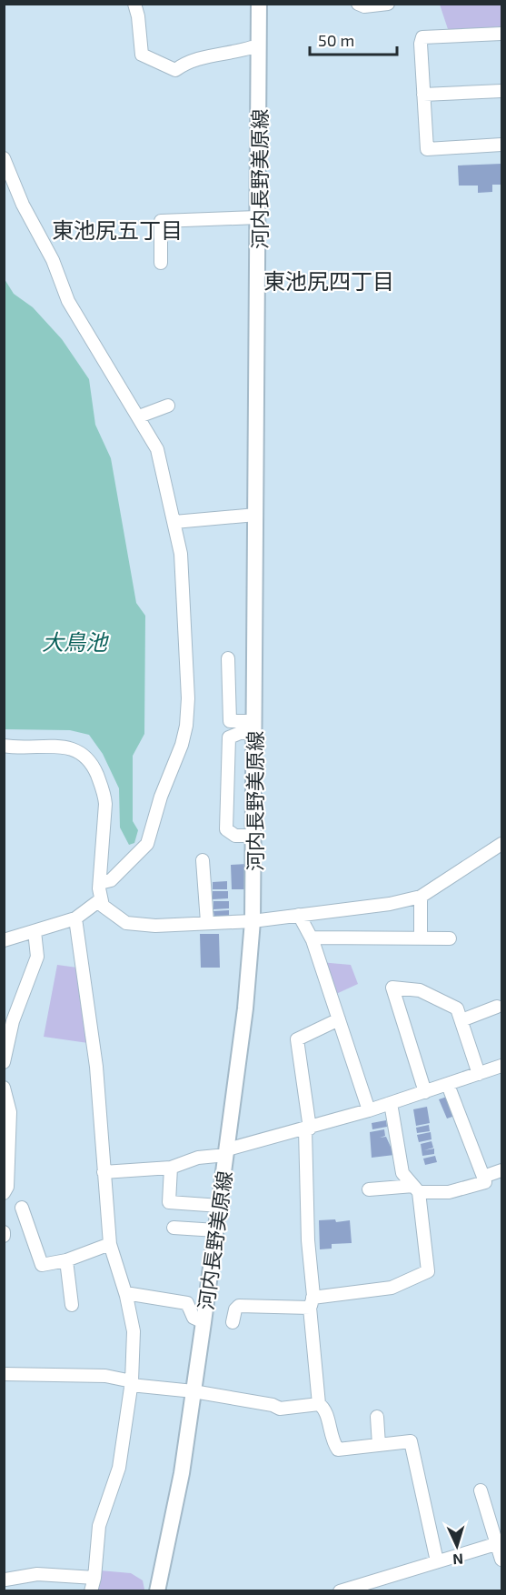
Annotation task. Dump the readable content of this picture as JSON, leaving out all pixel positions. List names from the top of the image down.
{
  "streets": {
    "main road": ["河内長野美原線"]
  },
  "districts": ["東池尻五丁目", "東池尻四丁目"],
  "water": ["大鳥池"],
  "scale_bar": "50 m",
  "north": "bottom"
}
